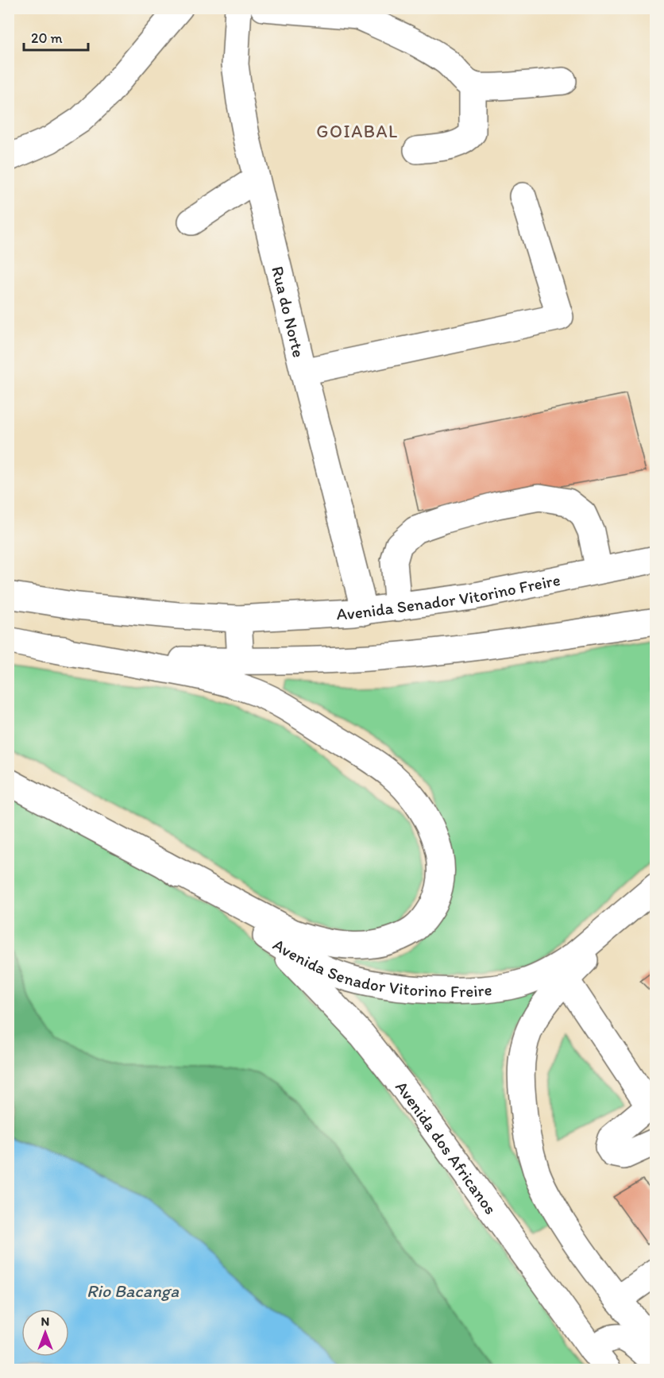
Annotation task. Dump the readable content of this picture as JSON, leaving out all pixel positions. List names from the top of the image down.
{
  "streets": {
    "main road": ["Rua do Norte", "Avenida Senador Vitorino Freire", "Avenida dos Africanos"]
  },
  "crossings": [
    ["Rua do Norte", "Avenida Senador Vitorino Freire"],
    ["Avenida Senador Vitorino Freire", "Avenida dos Africanos"]
  ],
  "districts": ["GOIABAL"],
  "water": ["Rio Bacanga"],
  "scale_bar": "20 m",
  "north": "top"
}
